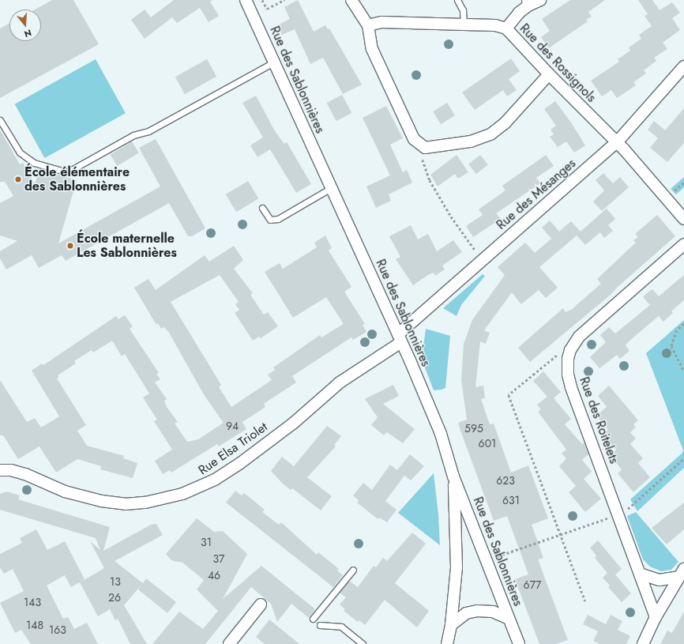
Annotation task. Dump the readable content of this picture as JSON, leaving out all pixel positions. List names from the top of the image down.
{
  "streets": {
    "street": [
      "Rue des Rossignols",
      "Rue des Sablonnières",
      "Rue des Mésanges",
      "Rue des Roitelets",
      "Rue Elsa Triolet"
    ]
  },
  "crossings": [
    ["Rue des Rossignols", "Rue des Mésanges"],
    ["Rue des Sablonnières", "Rue des Mésanges"],
    ["Rue des Sablonnières", "Rue Elsa Triolet"],
    ["Rue des Mésanges", "Rue Elsa Triolet"]
  ],
  "places": ["École élémentaire des Sablonnières", "École maternelle Les Sablonnières"],
  "house_numbers": [
    "94",
    "595",
    "601",
    "623",
    "631",
    "31",
    "37",
    "46",
    "13",
    "677",
    "26",
    "143",
    "148",
    "163"
  ],
  "north": "bottom"
}
